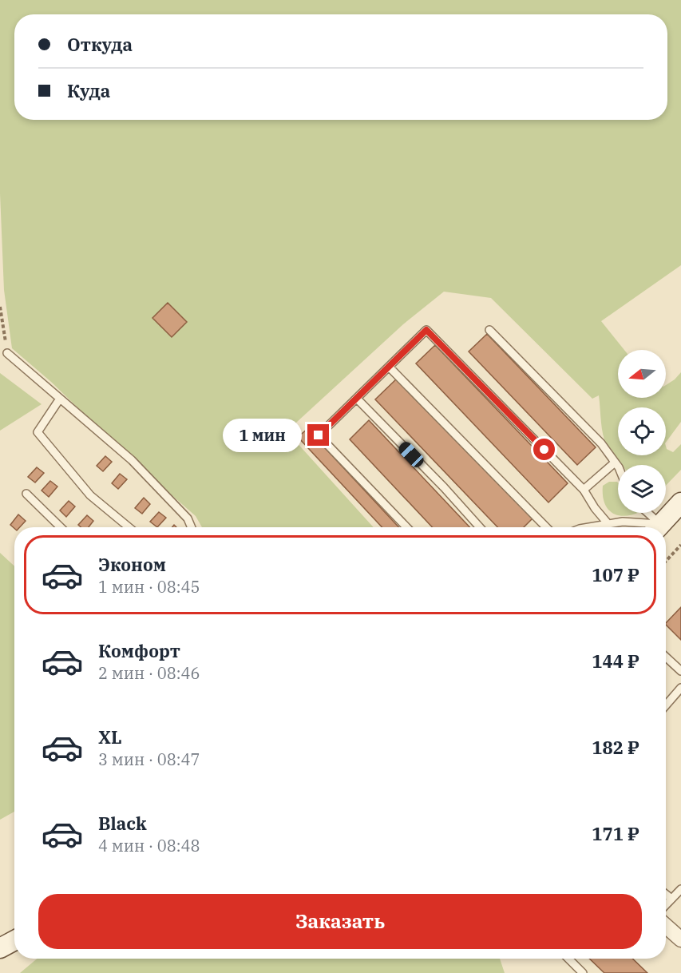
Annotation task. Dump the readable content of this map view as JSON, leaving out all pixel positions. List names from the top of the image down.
{
  "north": "left",
  "page": {
    "banner": ["Откуда", "Куда"],
    "bubble": "1 мин",
    "list": [
      {
        "name": "Эконом",
        "note": "1 мин · 08:45",
        "value": "107 ₽"
      },
      {
        "name": "Комфорт",
        "note": "2 мин · 08:46",
        "value": "144 ₽"
      },
      {
        "name": "XL",
        "note": "3 мин · 08:47",
        "value": "182 ₽"
      },
      {
        "name": "Black",
        "note": "4 мин · 08:48",
        "value": "171 ₽"
      }
    ],
    "buttons": "Заказать"
  }
}
